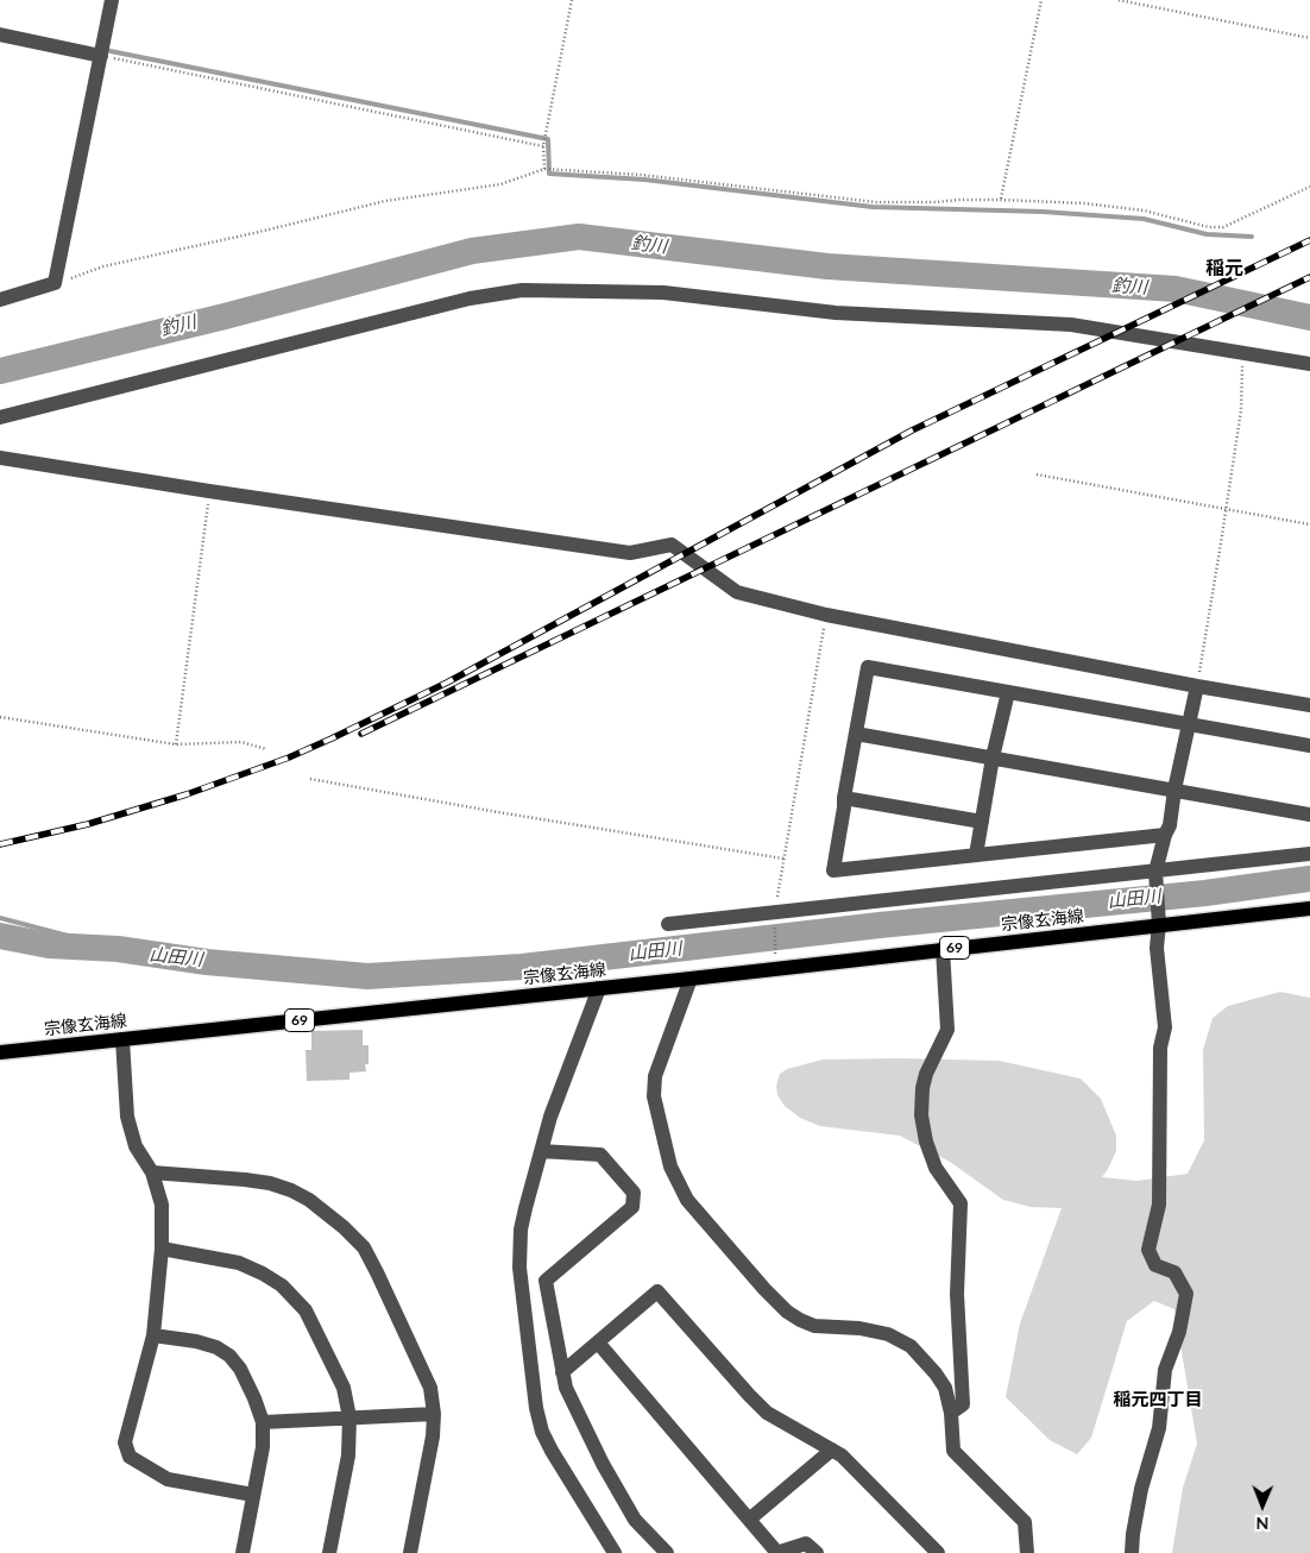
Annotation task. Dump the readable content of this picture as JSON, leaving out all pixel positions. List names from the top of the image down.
{
  "streets": {
    "main road": ["宗像玄海線", "69"]
  },
  "districts": ["稲元", "稲元四丁目"],
  "water": ["釣川", "山田川"],
  "north": "bottom"
}
